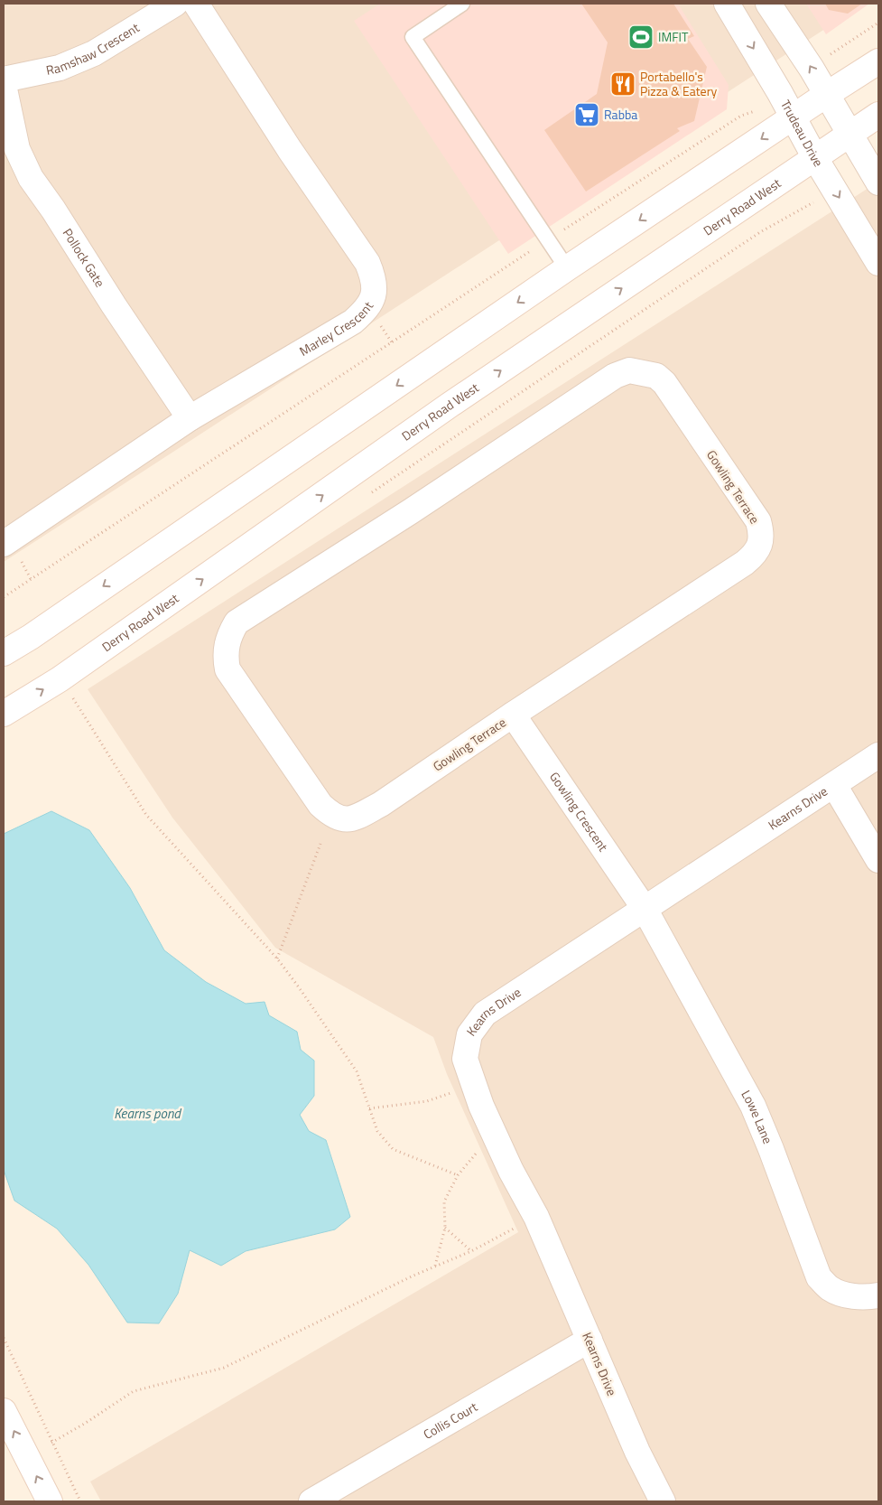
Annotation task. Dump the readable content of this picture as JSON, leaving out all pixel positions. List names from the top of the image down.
{
  "streets": {
    "street": [
      "Ramshaw Crescent",
      "Trudeau Drive",
      "Derry Road West",
      "Pollock Gate",
      "Marley Crescent",
      "Gowling Terrace",
      "Kearns Drive",
      "Gowling Crescent",
      "Lowe Lane",
      "Collis Court"
    ]
  },
  "crossings": [
    ["Trudeau Drive", "Derry Road West"],
    ["Pollock Gate", "Marley Crescent"],
    ["Gowling Terrace", "Gowling Crescent"],
    ["Kearns Drive", "Gowling Crescent"],
    ["Kearns Drive", "Lowe Lane"],
    ["Kearns Drive", "Collis Court"],
    ["Gowling Crescent", "Lowe Lane"]
  ],
  "water": ["Kearns pond"],
  "places": {
    "sports": ["IMFIT"],
    "restaurant": ["Portabello's Pizza & Eatery"],
    "supermarket": ["Rabba"]
  }
}
